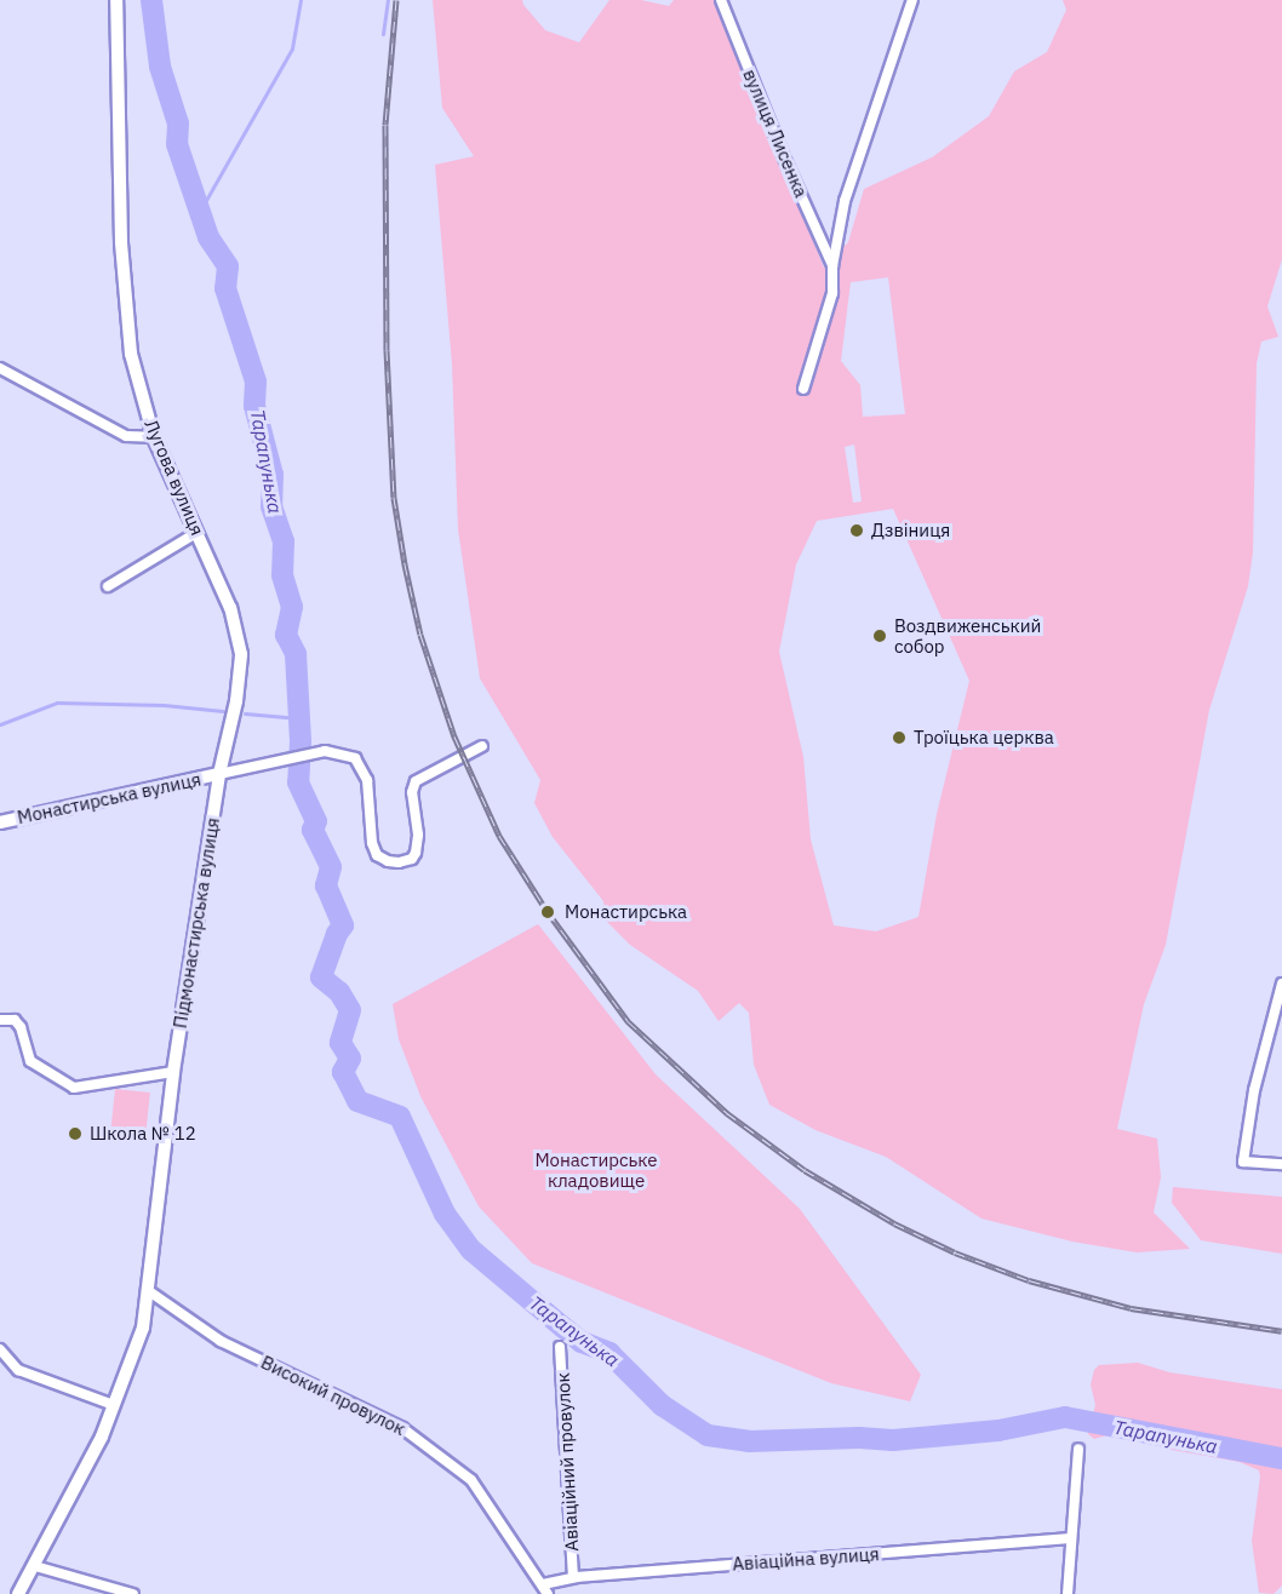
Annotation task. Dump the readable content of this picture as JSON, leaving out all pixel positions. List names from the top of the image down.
{
  "streets": {
    "street": [
      "вулиця Лисенка",
      "Лугова вулиця",
      "Монастирська вулиця",
      "Підмонастирська вулиця",
      "Високий провулок",
      "Авіаційний провулок",
      "Авіаційна вулиця"
    ]
  },
  "crossings": [
    ["Лугова вулиця", "Монастирська вулиця"],
    ["Лугова вулиця", "Підмонастирська вулиця"],
    ["Монастирська вулиця", "Підмонастирська вулиця"],
    ["Підмонастирська вулиця", "Високий провулок"],
    ["Високий провулок", "Авіаційна вулиця"],
    ["Авіаційний провулок", "Авіаційна вулиця"]
  ],
  "water": ["Тарапунька"],
  "parks": ["Монастирське кладовище"],
  "places": [
    "Дзвіниця",
    "Воздвиженський собор",
    "Троїцька церква",
    "Монастирська",
    "Школа № 12"
  ]
}
